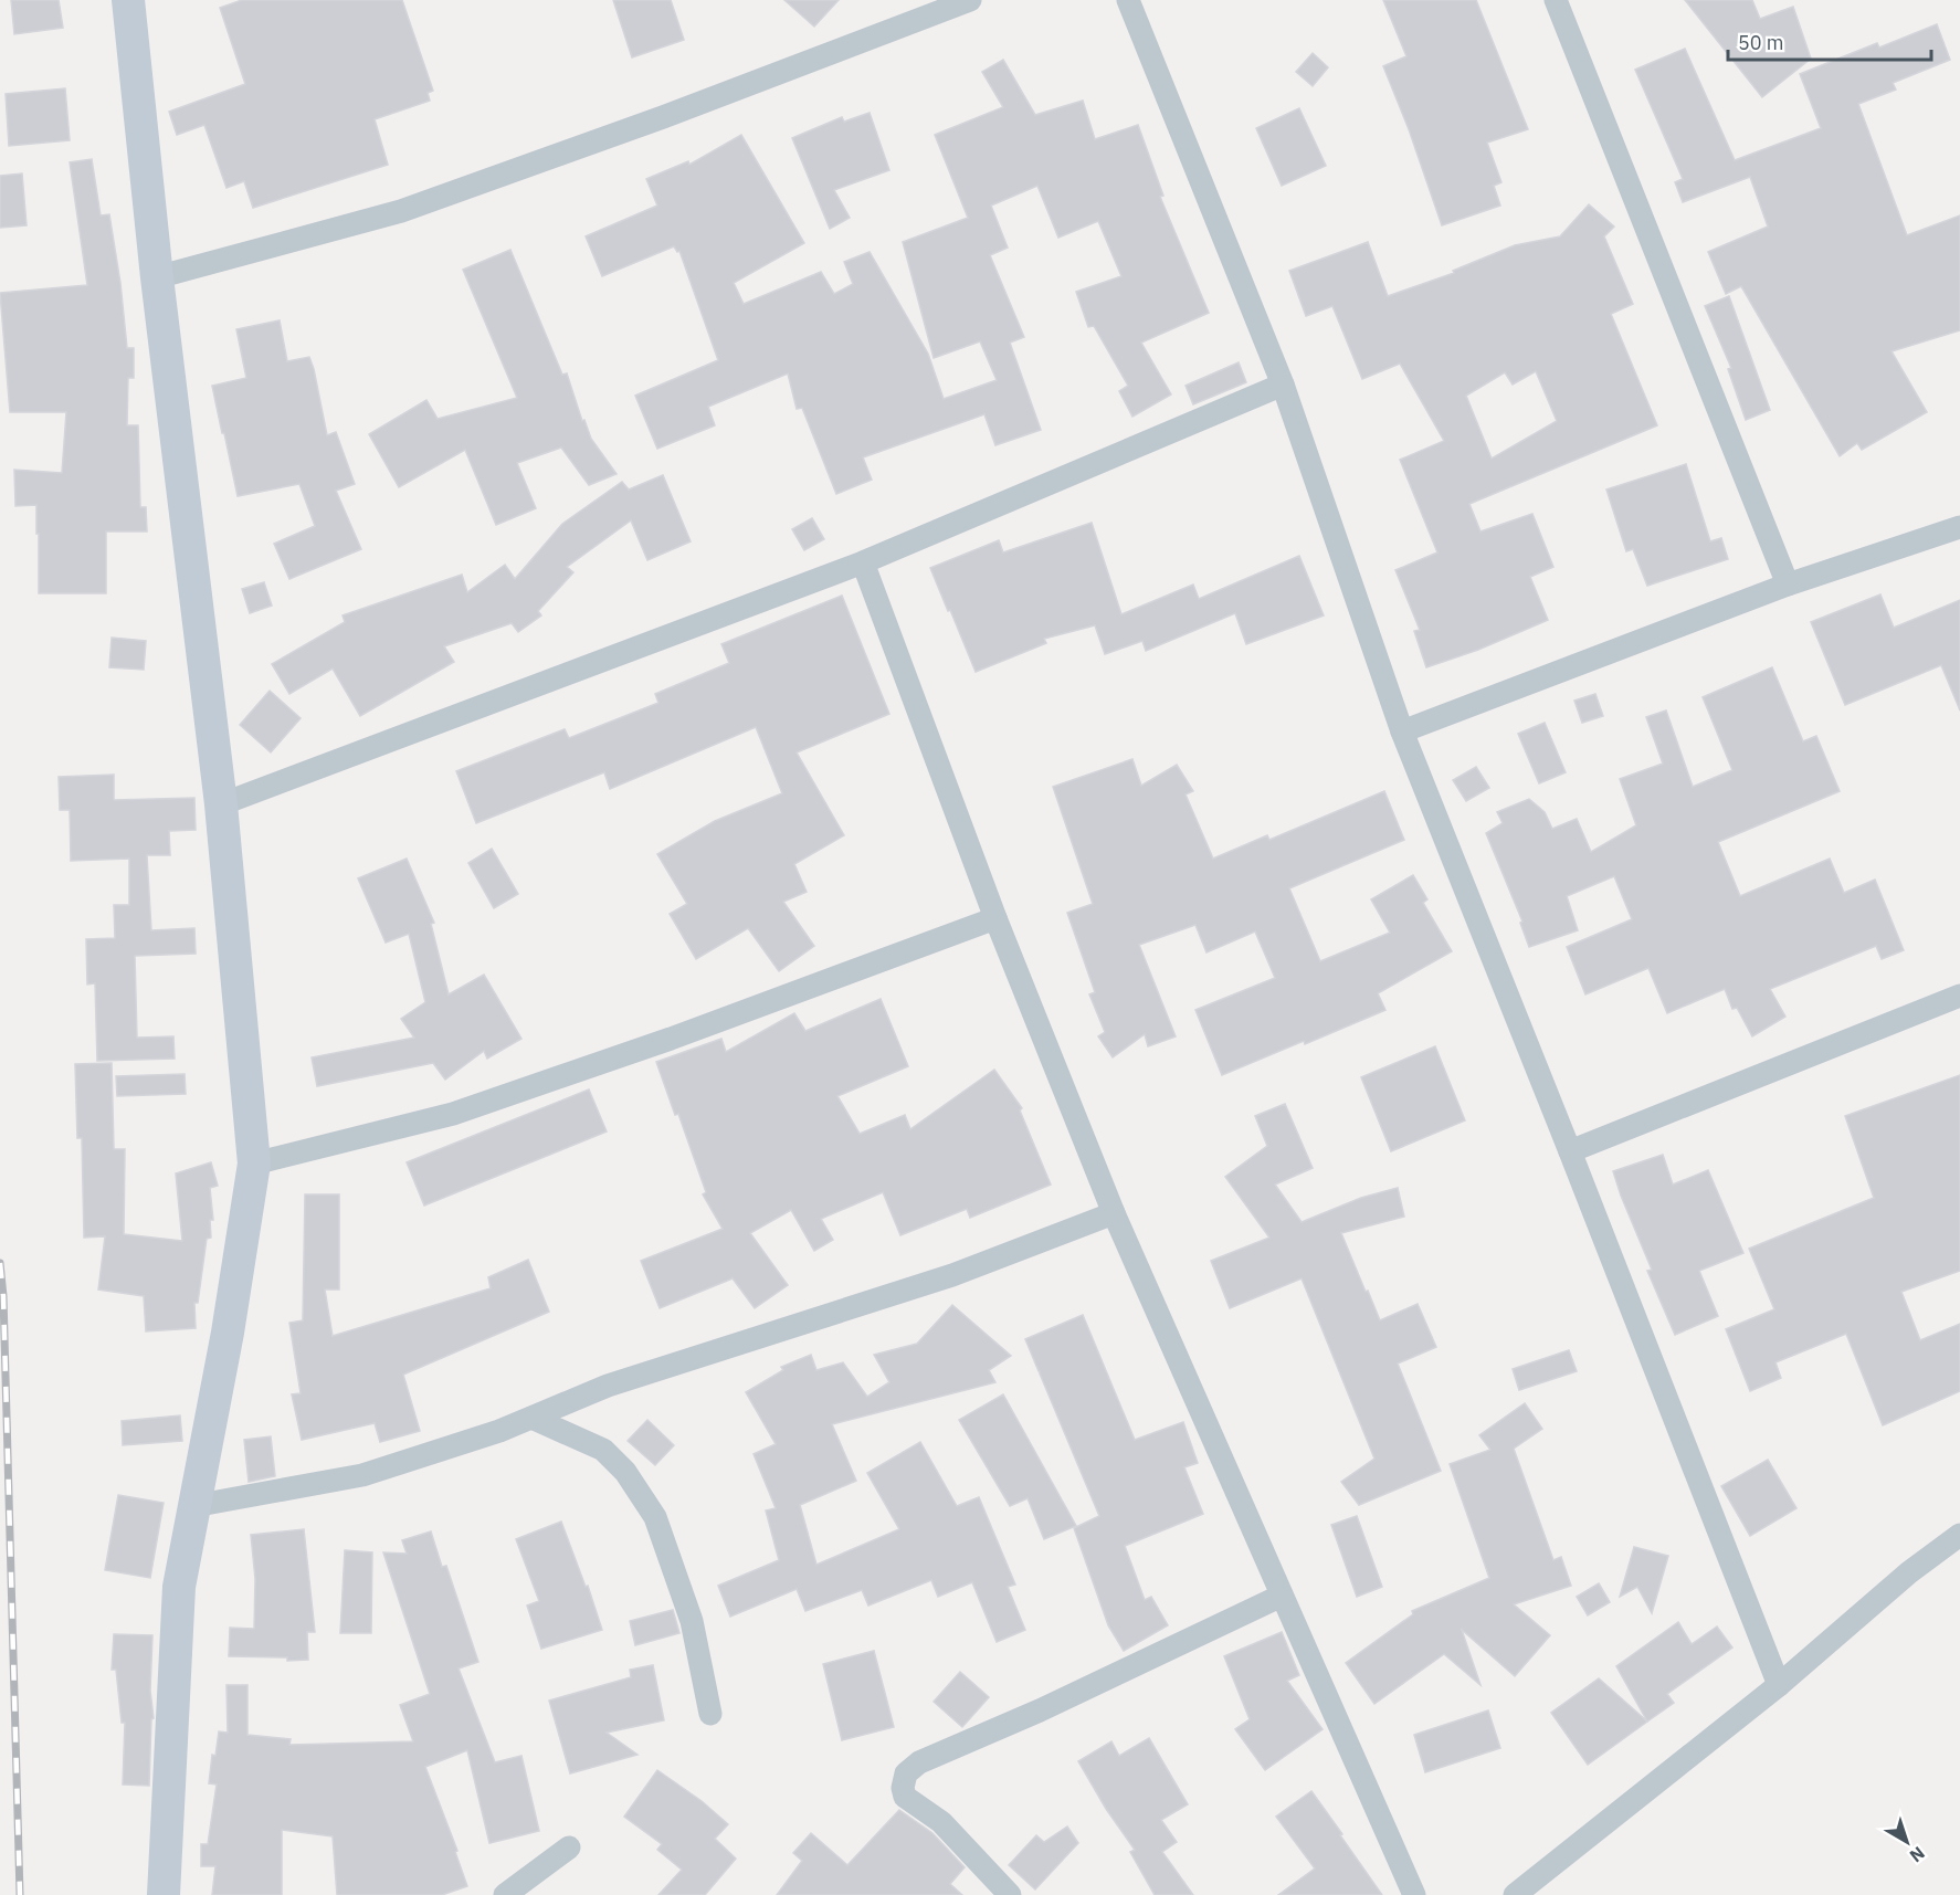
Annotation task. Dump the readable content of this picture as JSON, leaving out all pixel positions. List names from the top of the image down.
{
  "scale_bar": "50 m",
  "north": "bottom right"
}
